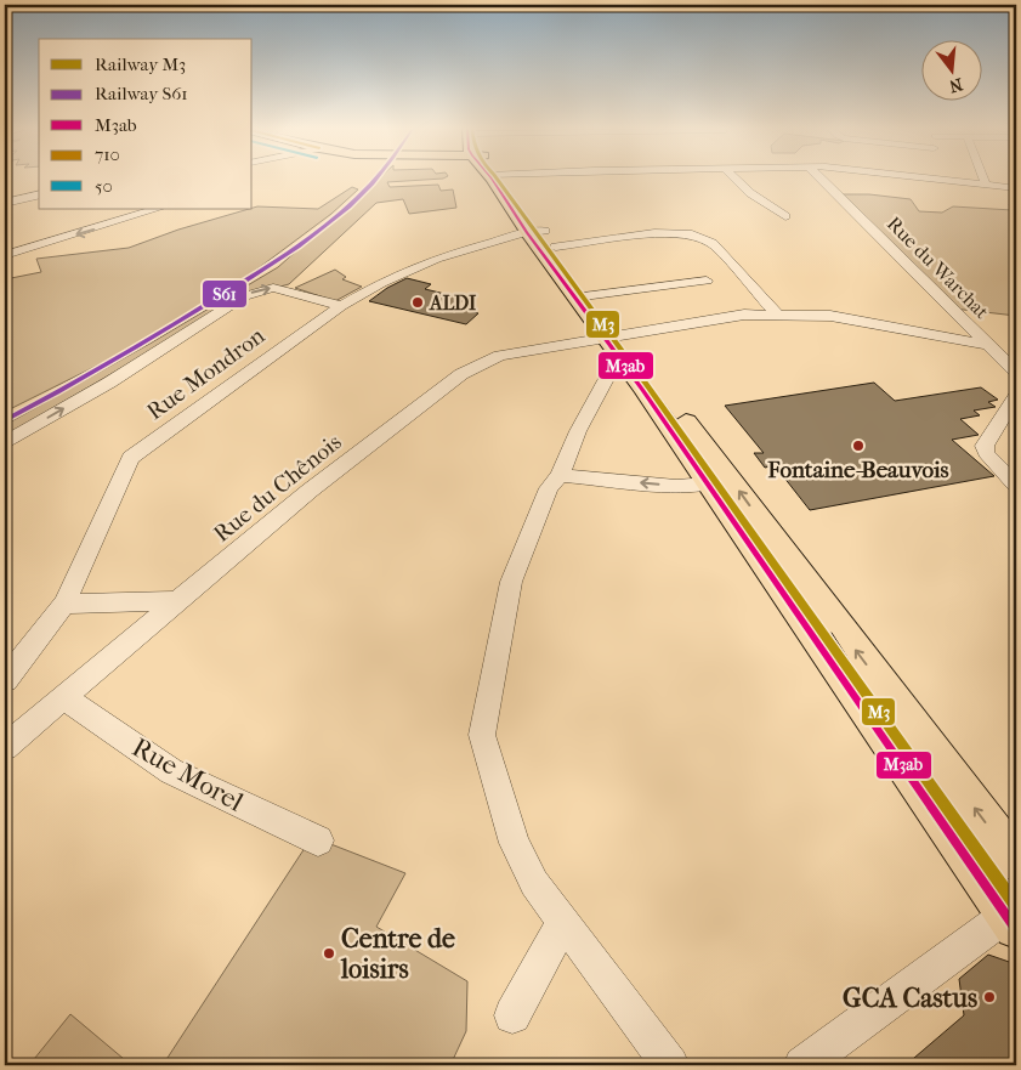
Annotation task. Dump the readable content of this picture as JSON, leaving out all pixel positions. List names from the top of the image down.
{
  "streets": {
    "street": [
      "Rue du Warchat",
      "Rue Mondron",
      "Rue du Chênois",
      "Rue Morel"
    ]
  },
  "crossings": [
    ["Rue du Warchat", "Rue Mondron"],
    ["Rue du Warchat", "Rue du Chênois"],
    ["Rue du Chênois", "Rue Morel"]
  ],
  "places": [
    "ALDI",
    "Fontaine-Beauvois",
    "Centre de loisirs",
    "GCA Castus"
  ],
  "lines": ["rail line M3", "rail line S61", "transit line M3ab"],
  "legend": [
    "Railway M3",
    "Railway S61",
    "M3ab",
    "710",
    "50"
  ],
  "north": "bottom"
}
